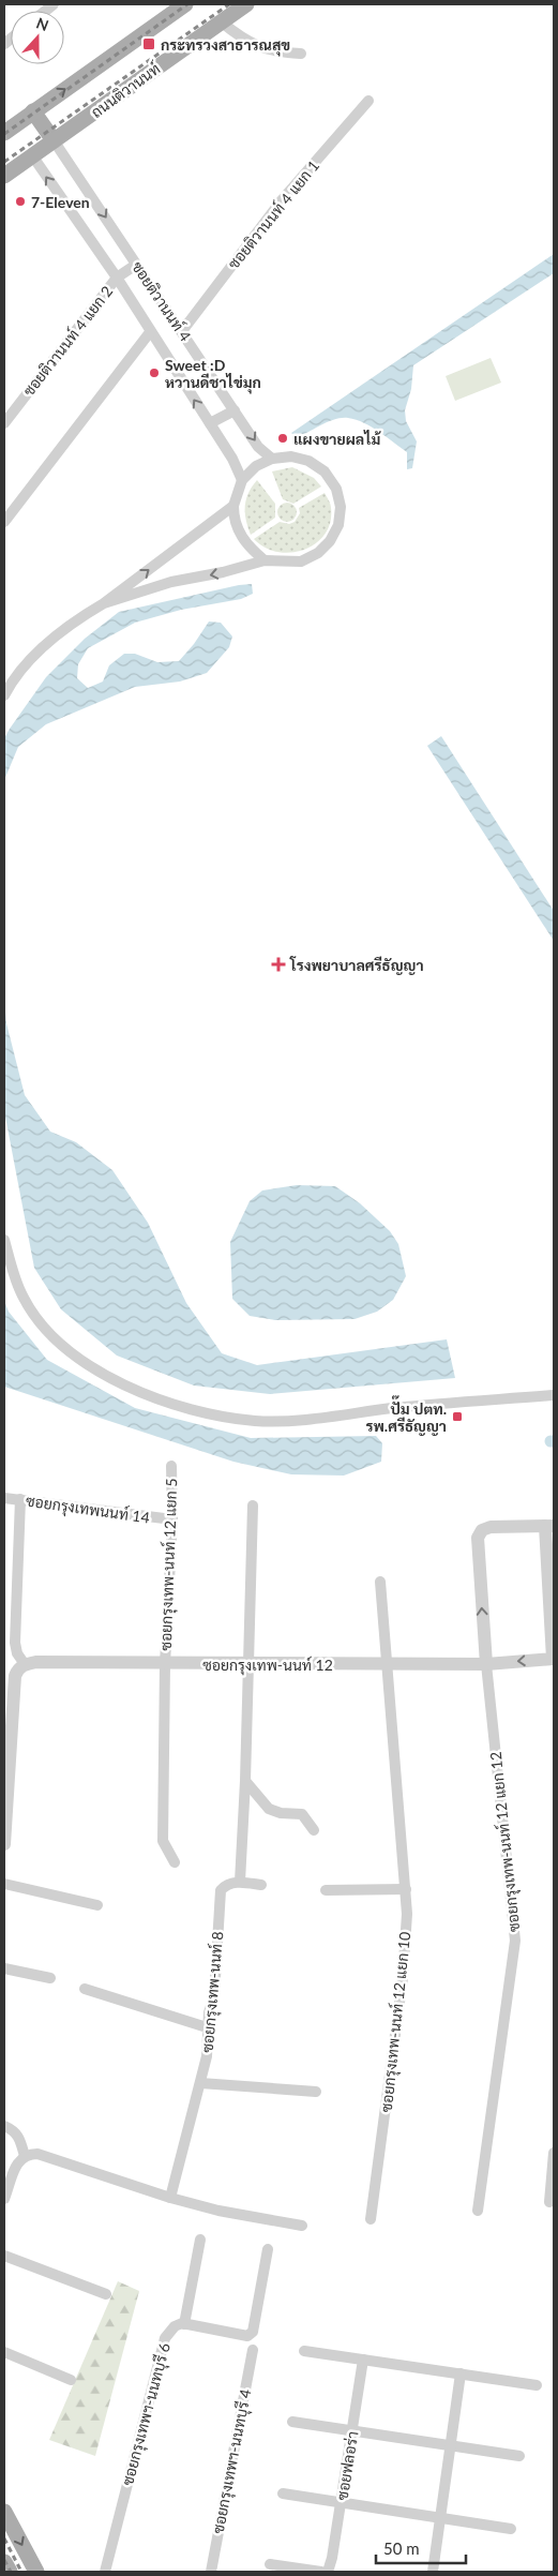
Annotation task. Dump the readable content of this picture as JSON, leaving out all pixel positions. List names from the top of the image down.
{
  "streets": {
    "main road": ["ถนนติวานนท์"],
    "street": [
      "ซอยติวานนท์ 4 แยก 1",
      "ซอยติวานนท์ 4",
      "ซอยติวานนท์ 4 แยก 2",
      "ซอยกรุงเทพนนท์ 14",
      "ซอยกรุงเทพ-นนท์ 12 แยก 5",
      "ซอยกรุงเทพ-นนท์ 12",
      "ซอยกรุงเทพ-นนท์ 12 แยก 12",
      "ซอยกรุงเทพ-นนท์ 8",
      "ซอยกรุงเทพ-นนท์ 12 แยก 10",
      "ซอยกรุงเทพฯ-นนทบุรี 6",
      "ซอยกรุงเทพฯ-นนทบุรี 4",
      "ซอยฟลอร่า"
    ]
  },
  "crossings": [
    ["ถนนติวานนท์", "ซอยติวานนท์ 4"],
    ["ซอยติวานนท์ 4 แยก 1", "ซอยติวานนท์ 4"],
    ["ซอยติวานนท์ 4", "ซอยติวานนท์ 4 แยก 2"],
    ["ซอยกรุงเทพนนท์ 14", "ซอยกรุงเทพ-นนท์ 12 แยก 5"],
    ["ซอยกรุงเทพ-นนท์ 12 แยก 5", "ซอยกรุงเทพ-นนท์ 12"],
    ["ซอยกรุงเทพ-นนท์ 12", "ซอยกรุงเทพ-นนท์ 12 แยก 12"],
    ["ซอยกรุงเทพ-นนท์ 12", "ซอยกรุงเทพ-นนท์ 12 แยก 10"]
  ],
  "places": {
    "transit": ["กระทรวงสาธารณสุข", "ปั๊ม ปตท. รพ.ศรีธัญญา"],
    "other": ["7-Eleven", "Sweet :D หวานดีชาไข่มุก", "แผงขายผลไม้"],
    "health": ["โรงพยาบาลศรีธัญญา"]
  },
  "scale_bar": "50 m",
  "north": "top"
}
